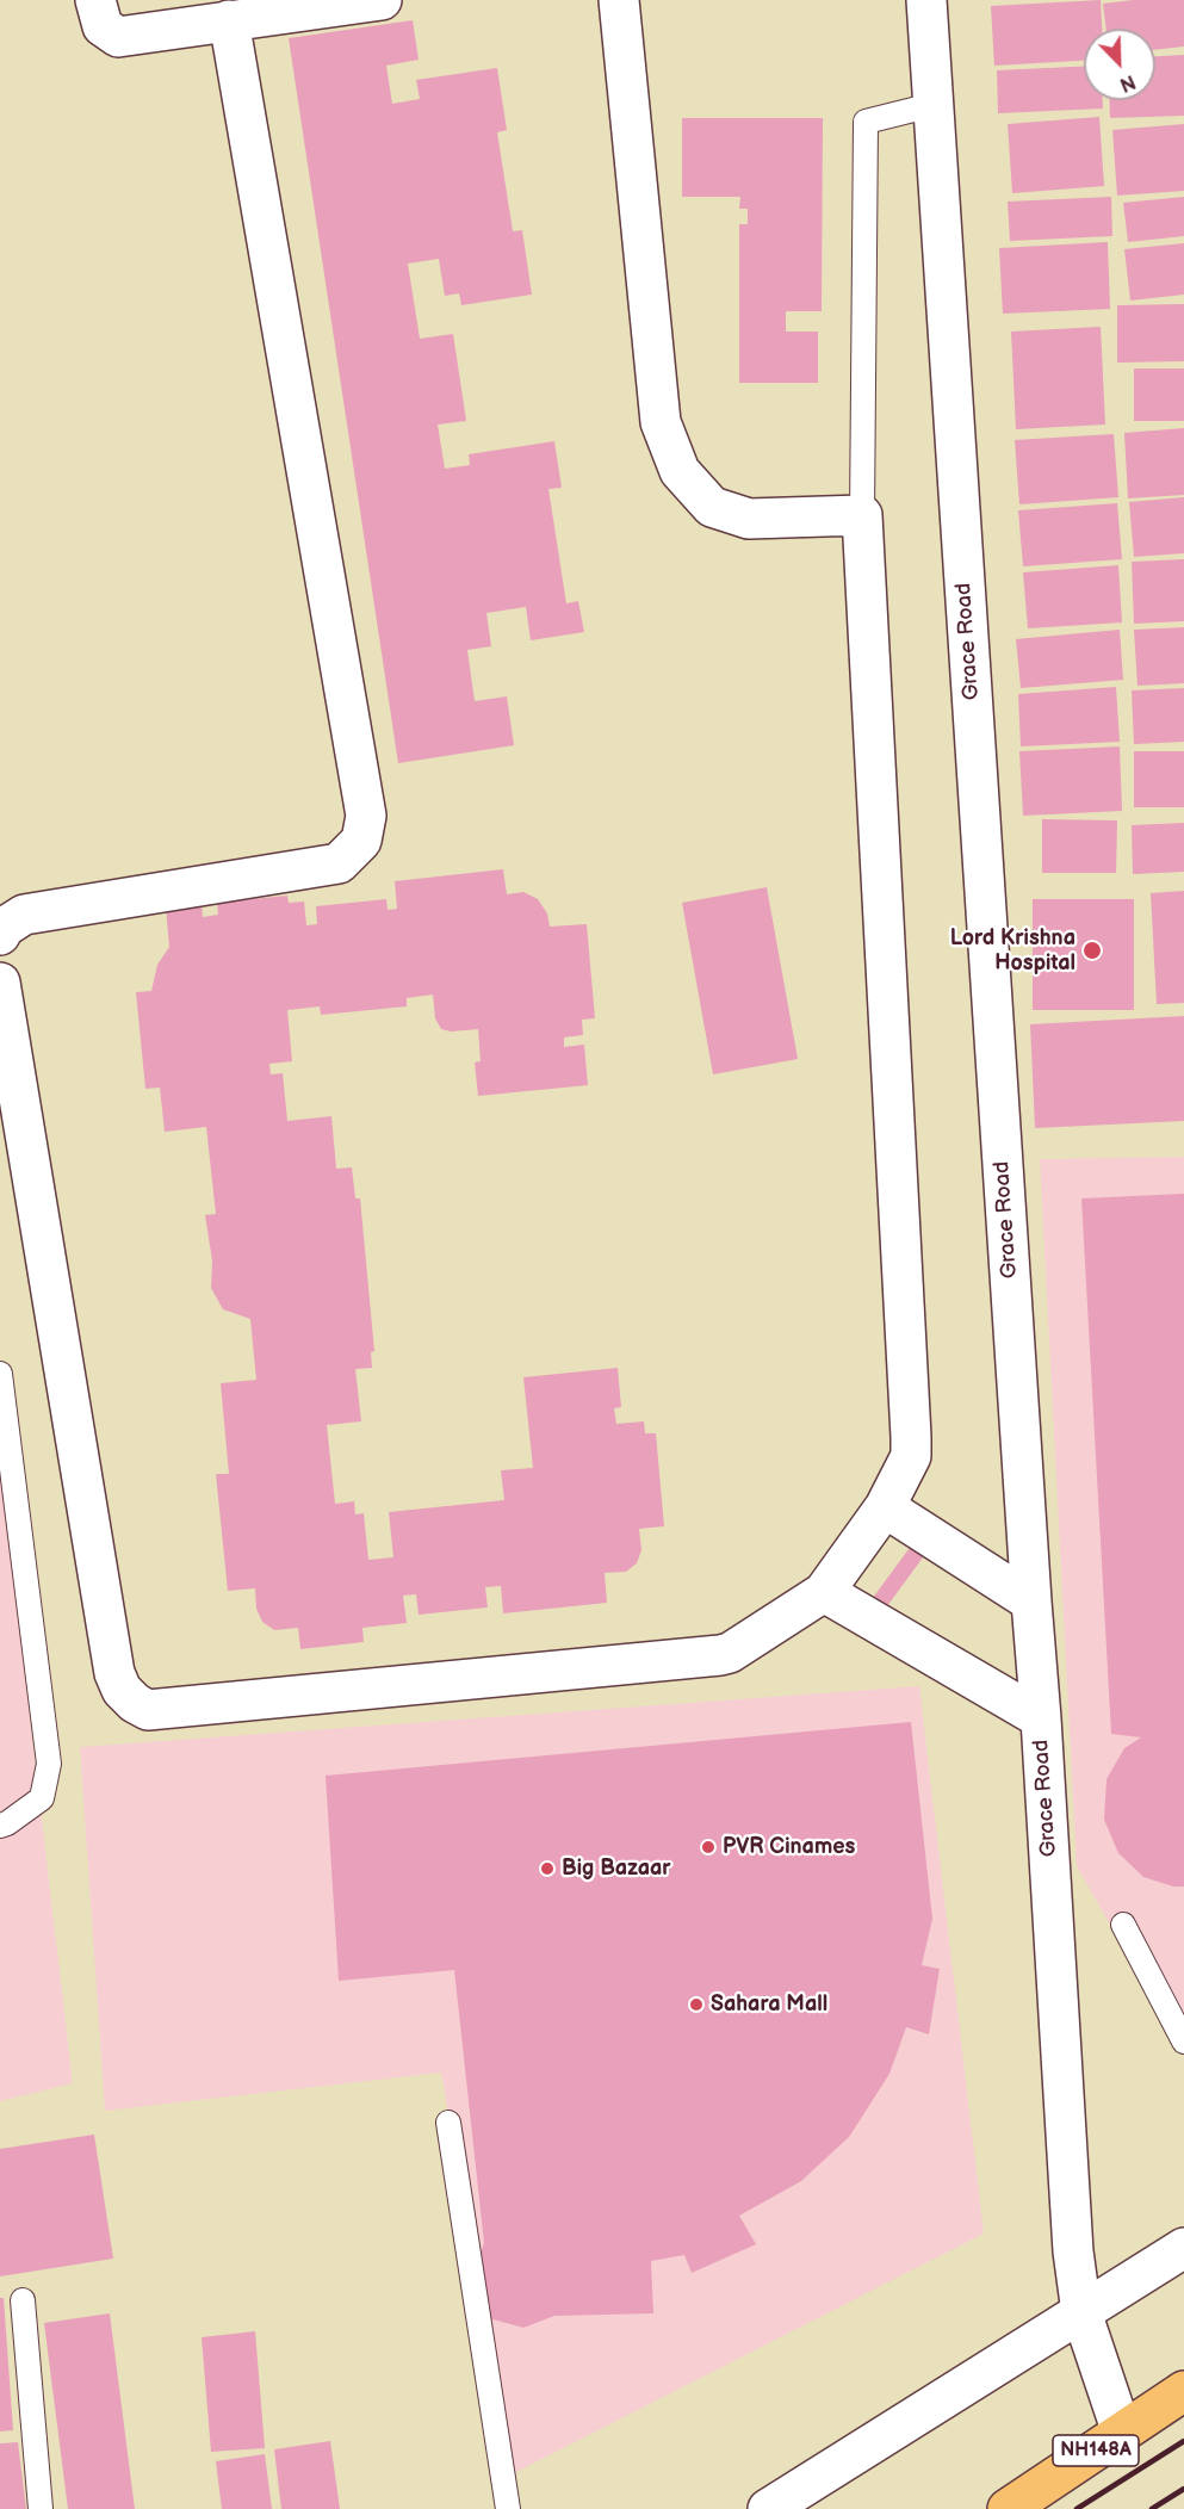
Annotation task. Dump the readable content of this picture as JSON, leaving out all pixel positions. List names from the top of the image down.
{
  "streets": {
    "highway": ["NH148A"],
    "street": ["Grace Road"]
  },
  "crossings": [
    ["Grace Road", "NH148A"]
  ],
  "places": [
    "Lord Krishna Hospital",
    "PVR Cinames",
    "Big Bazaar",
    "Sahara Mall"
  ],
  "north": "bottom right"
}
